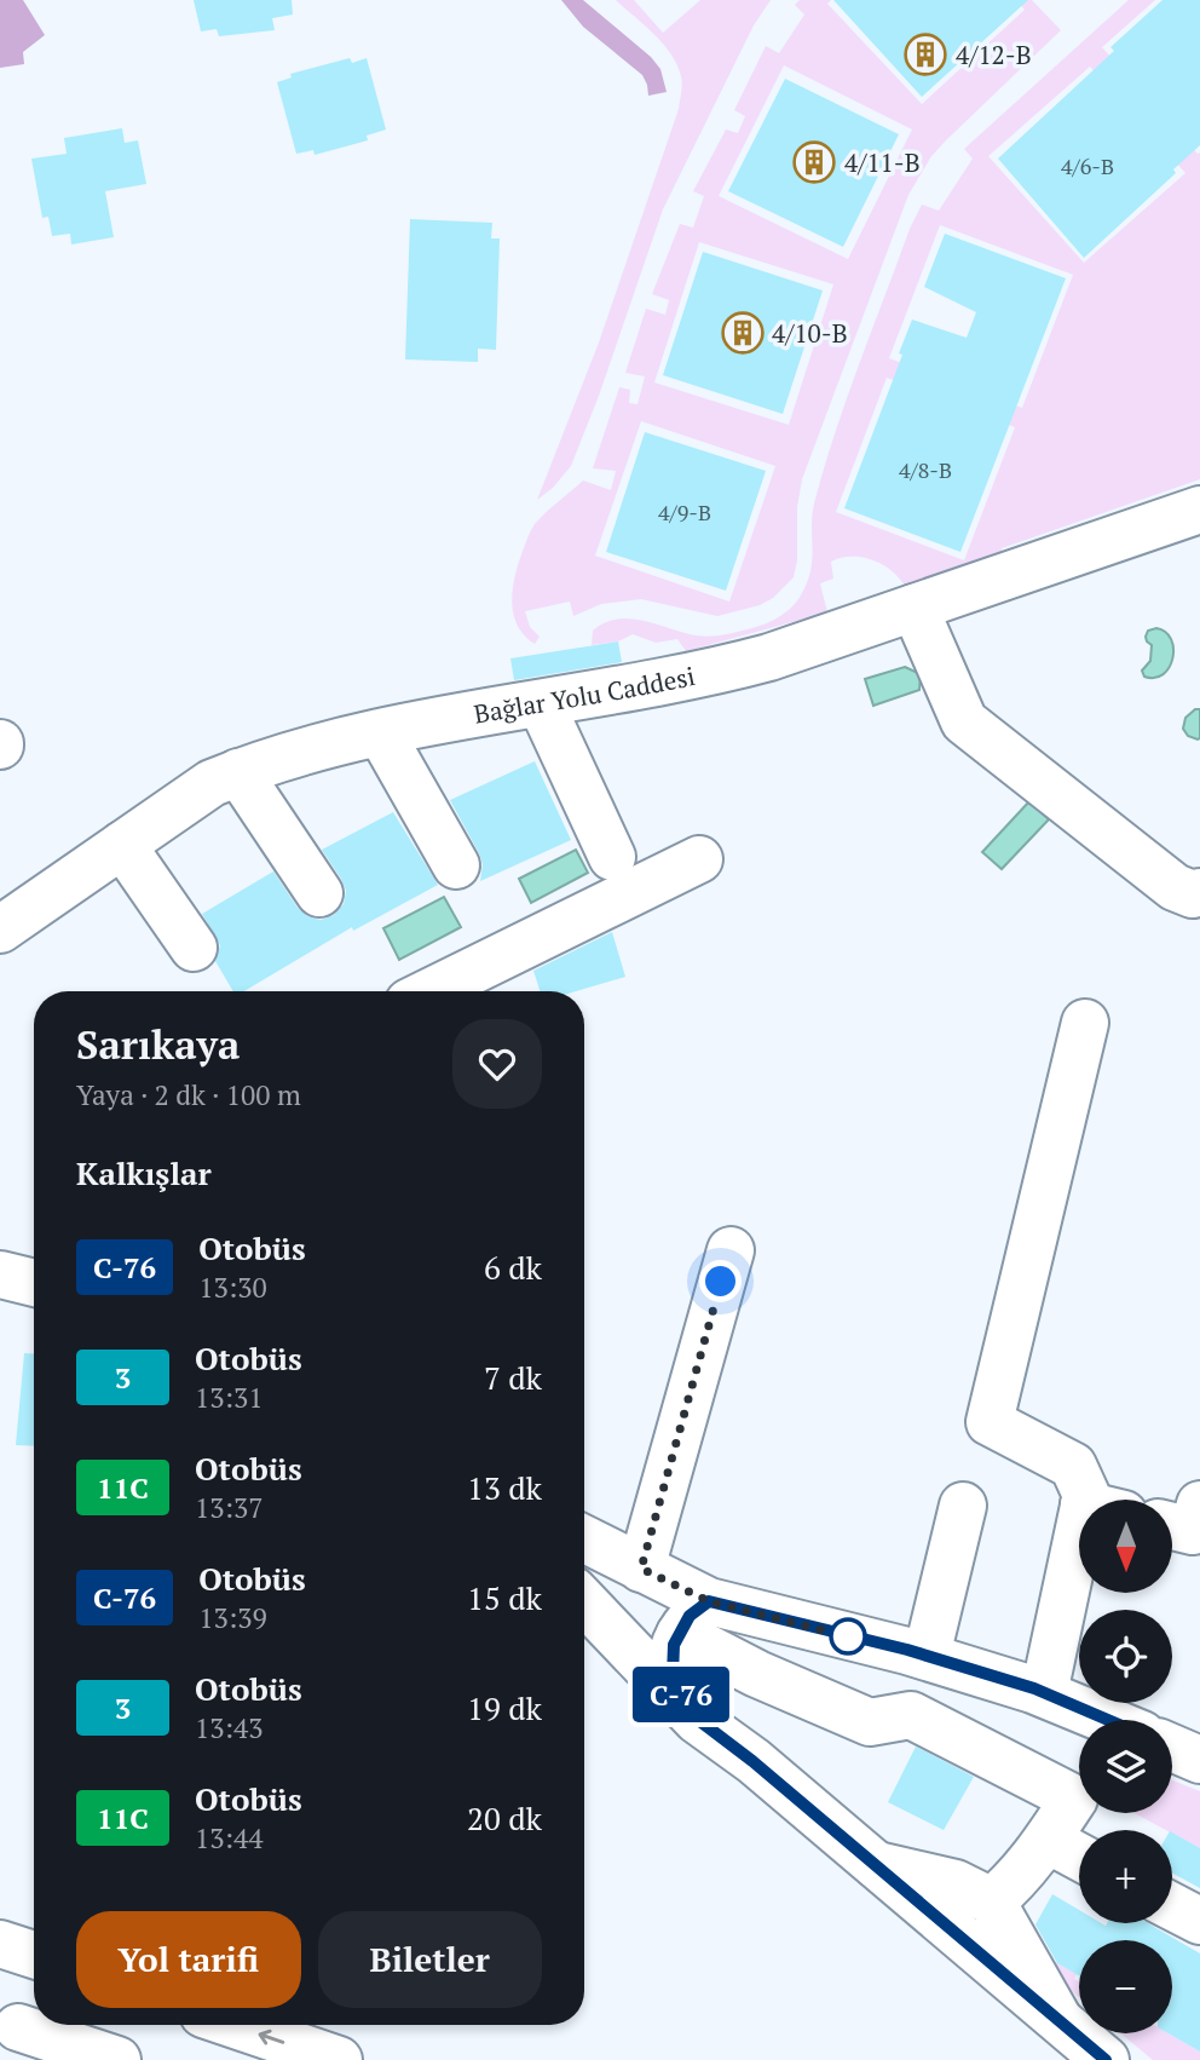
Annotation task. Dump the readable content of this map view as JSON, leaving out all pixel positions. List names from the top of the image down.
{
  "streets": {
    "main road": ["Bağlar Yolu Caddesi"]
  },
  "places": {
    "building": ["4/12-B", "4/11-B", "4/10-B"]
  },
  "lines": ["bus line C-76"],
  "house_numbers": ["4/6-B", "4/8-B", "4/9-B"],
  "north": "bottom",
  "page": {
    "on_map": "C-76",
    "heading": [
      ["Sarıkaya", "Yaya · 2 dk · 100 m"],
      "Kalkışlar"
    ],
    "list": [
      {
        "mark": "C-76",
        "name": "Otobüs",
        "note": "13:30",
        "value": "6 dk"
      },
      {
        "mark": "3",
        "name": "Otobüs",
        "note": "13:31",
        "value": "7 dk"
      },
      {
        "mark": "11C",
        "name": "Otobüs",
        "note": "13:37",
        "value": "13 dk"
      },
      {
        "mark": "C-76",
        "name": "Otobüs",
        "note": "13:39",
        "value": "15 dk"
      },
      {
        "mark": "3",
        "name": "Otobüs",
        "note": "13:43",
        "value": "19 dk"
      },
      {
        "mark": "11C",
        "name": "Otobüs",
        "note": "13:44",
        "value": "20 dk"
      }
    ],
    "map_buttons": ["+", "−"],
    "buttons": ["Yol tarifi", "Biletler"]
  }
}
